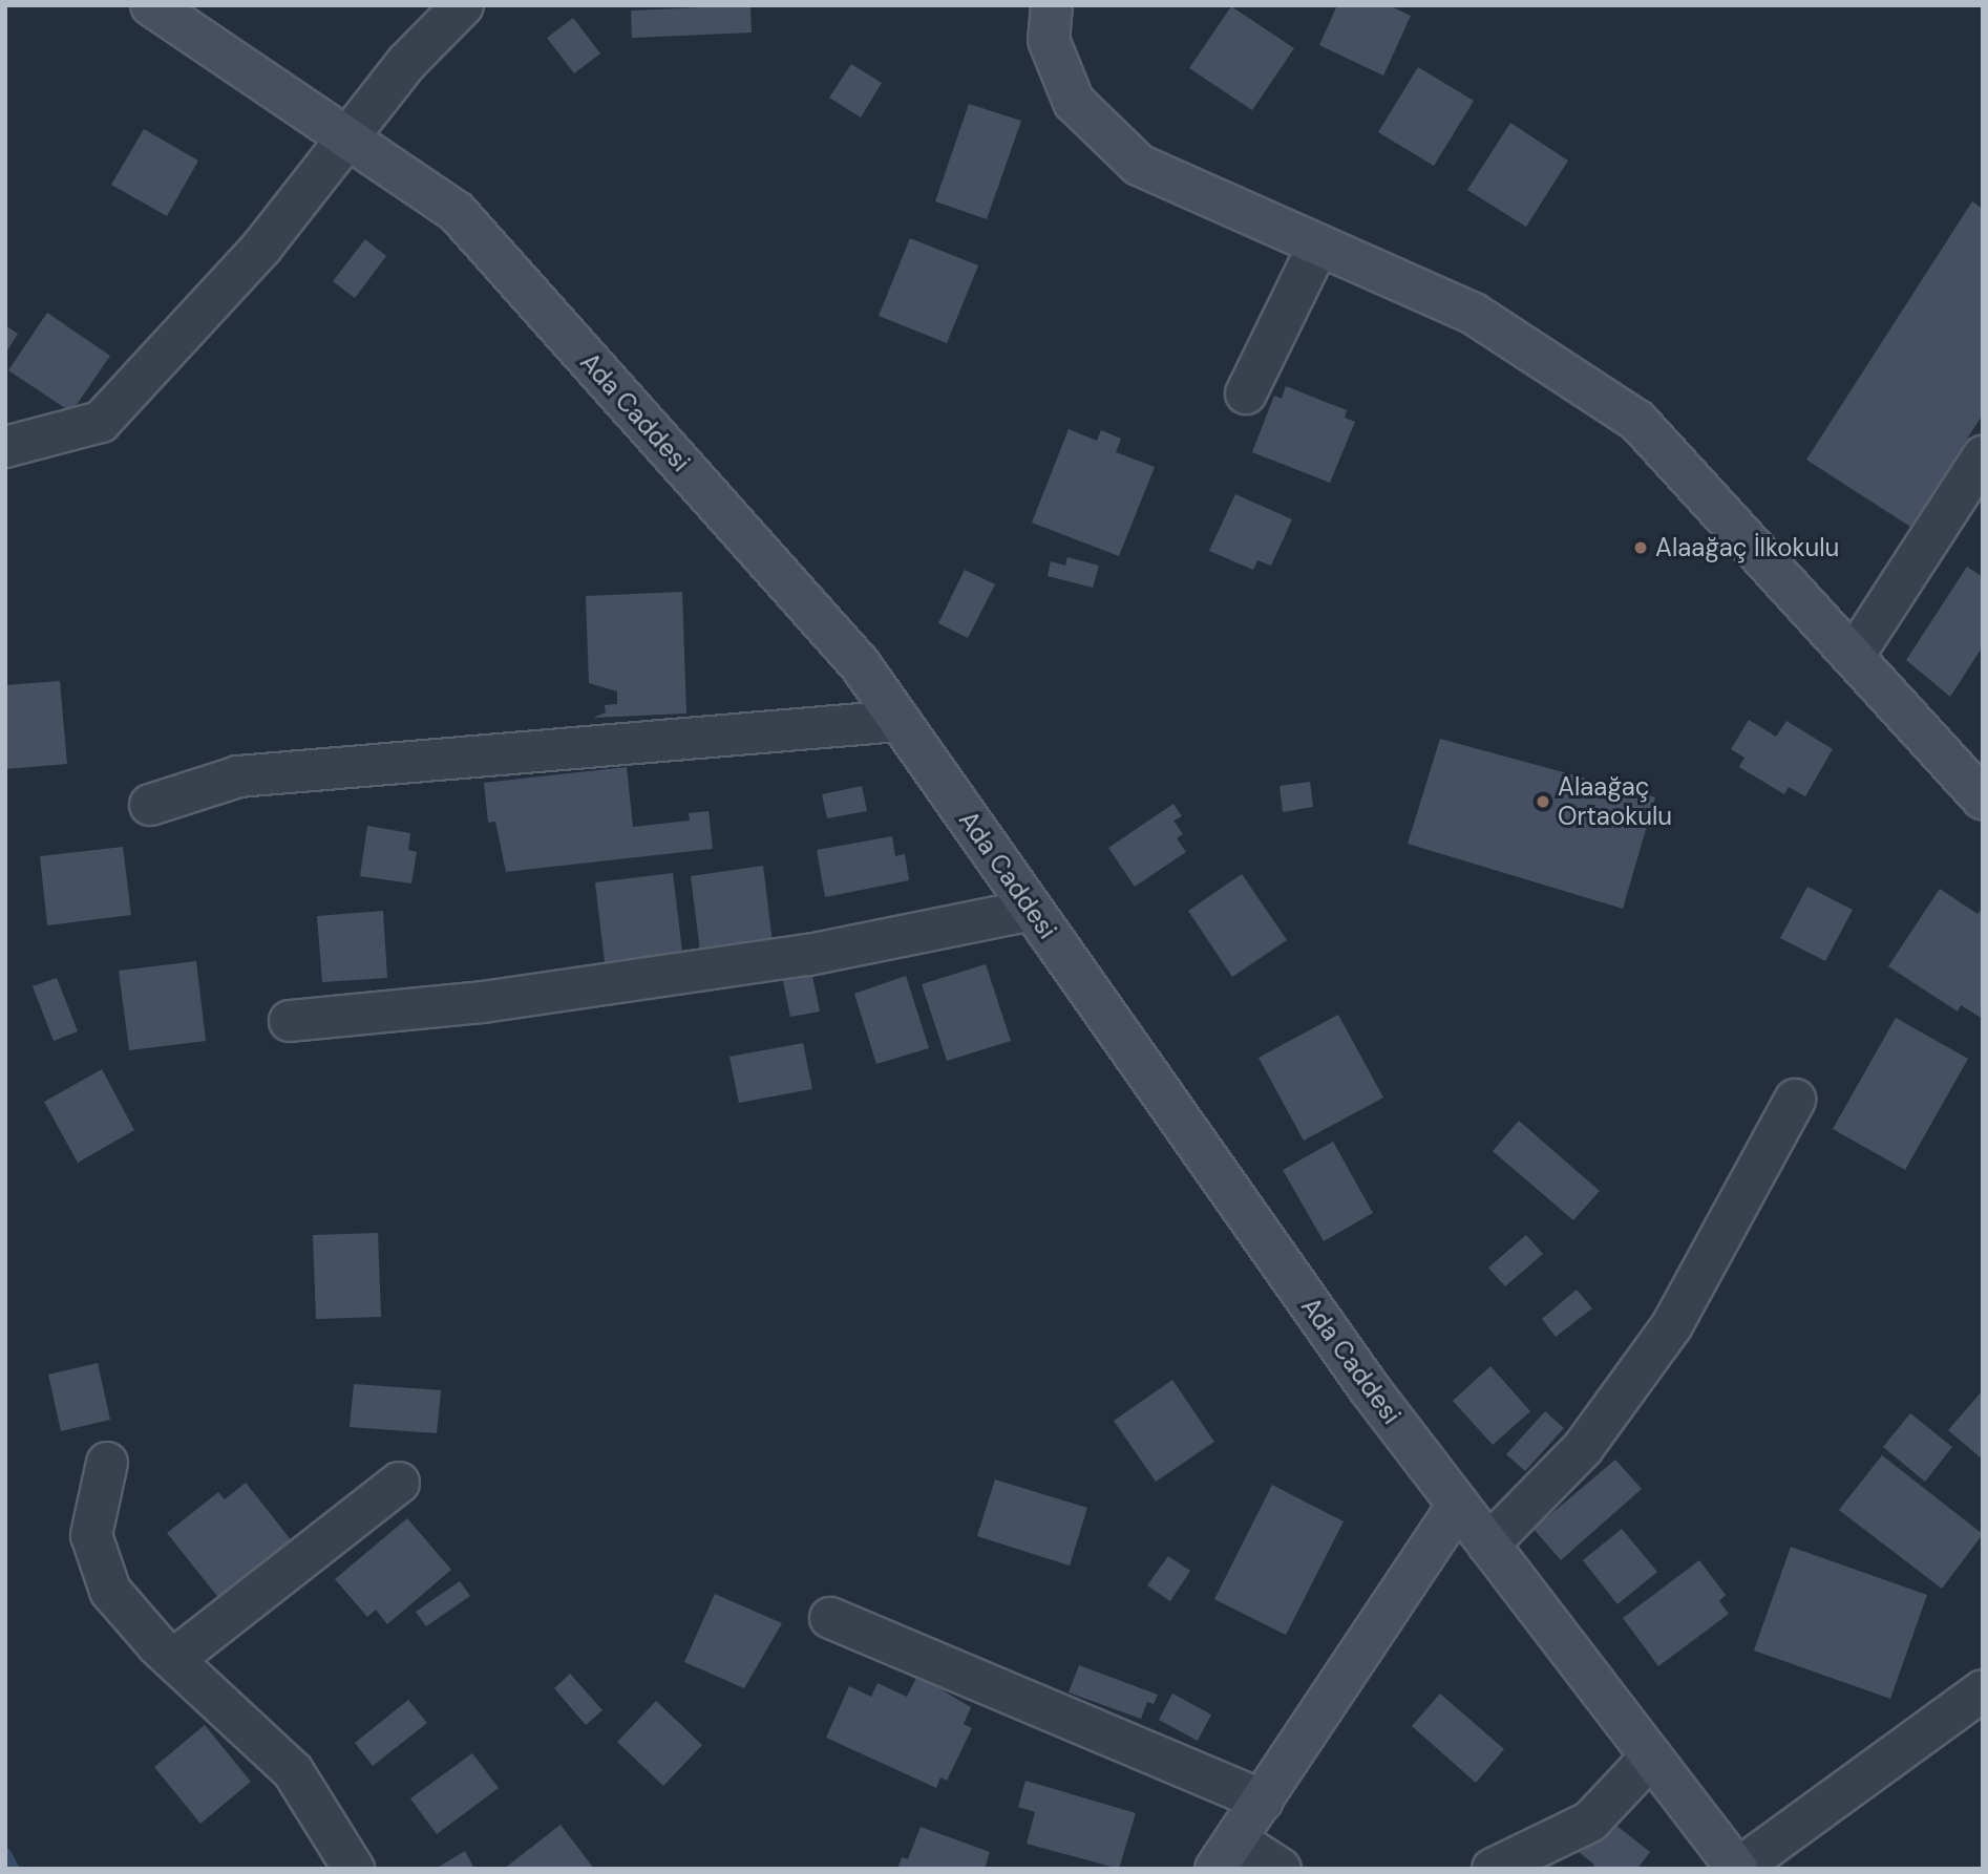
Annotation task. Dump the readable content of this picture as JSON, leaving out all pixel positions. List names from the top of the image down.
{
  "streets": {
    "main road": ["Ada Caddesi"]
  },
  "places": ["Alaağaç İlkokulu", "Alaağaç Ortaokulu"]
}
